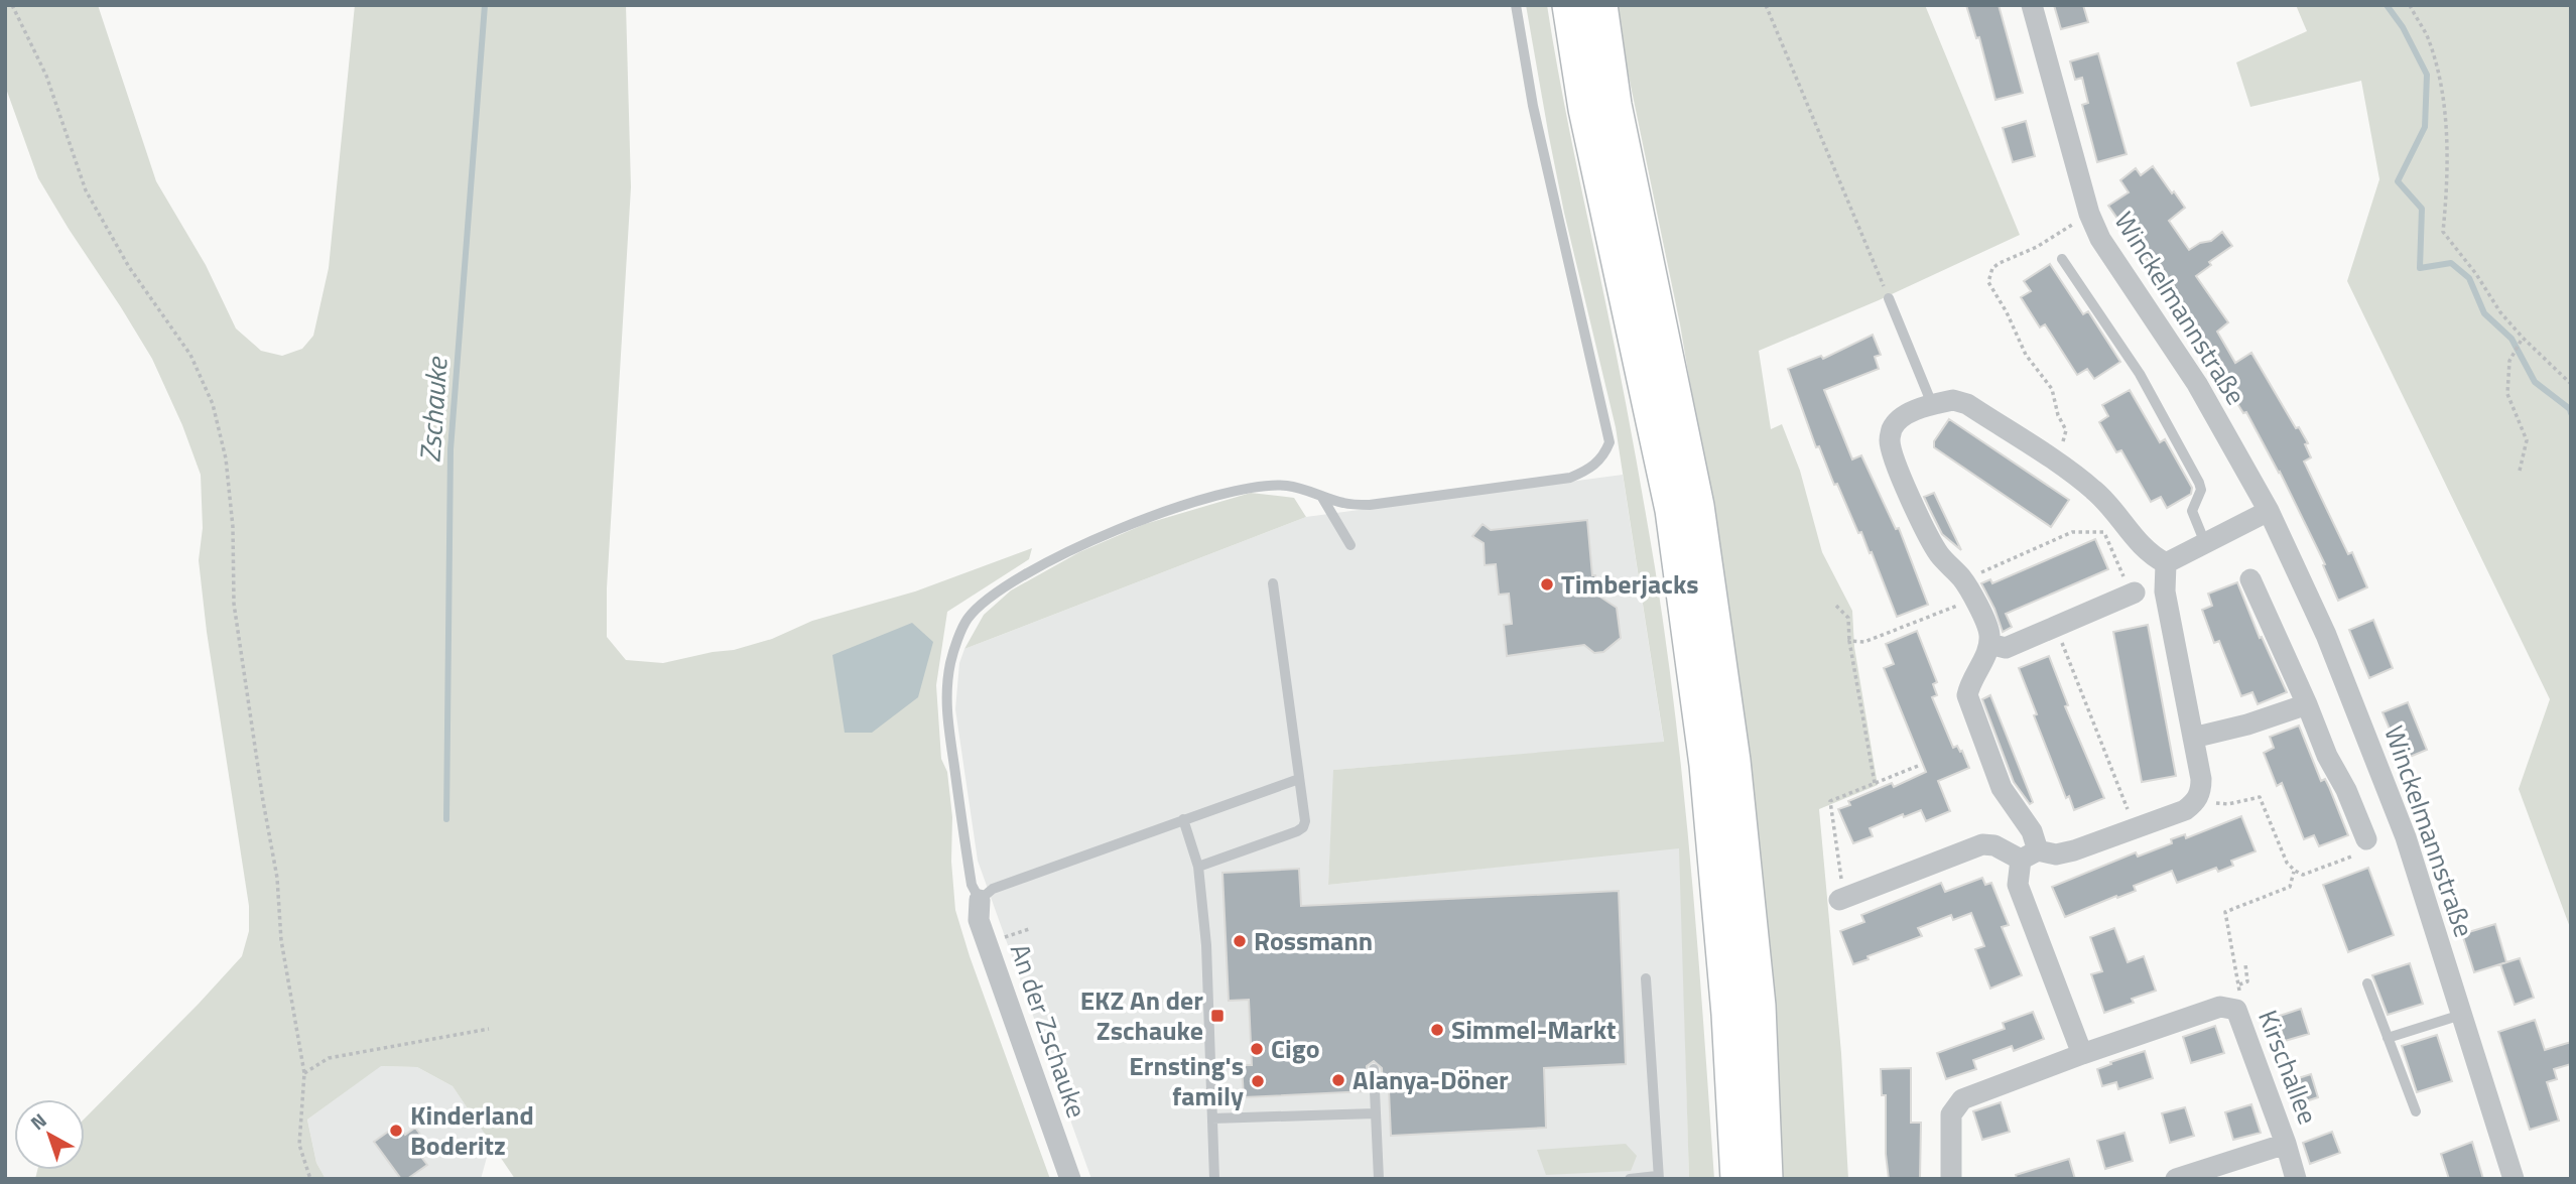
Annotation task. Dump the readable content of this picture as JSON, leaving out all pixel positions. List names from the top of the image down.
{
  "streets": {
    "street": ["Winckelmannstraße", "An der Zschauke", "Kirschallee"]
  },
  "water": ["Zschauke"],
  "places": {
    "other": [
      "Timberjacks",
      "Rossmann",
      "Simmel-Markt",
      "Cigo",
      "Alanya-Döner",
      "Ernsting's family",
      "Kinderland Boderitz"
    ],
    "transit": ["EKZ An der Zschauke"]
  },
  "north": "top left"
}
